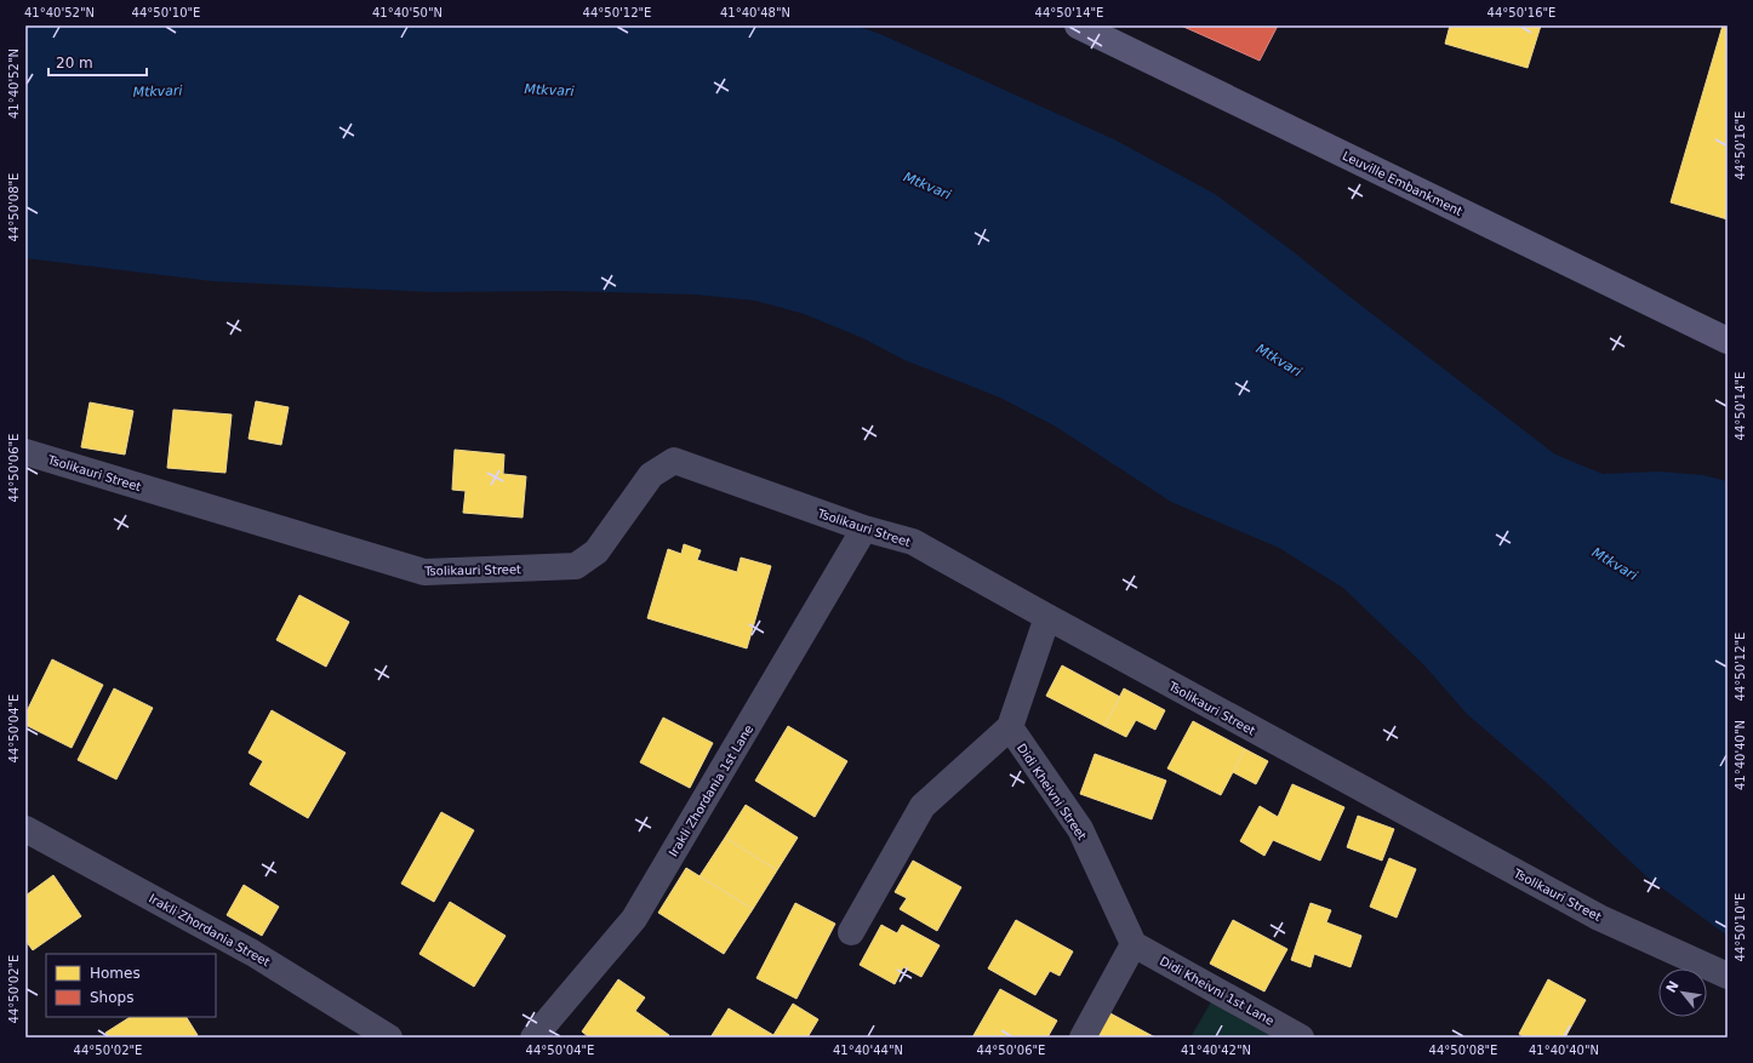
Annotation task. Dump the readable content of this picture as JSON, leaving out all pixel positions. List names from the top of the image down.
{
  "streets": {
    "main road": ["Leuville Embankment"],
    "street": [
      "Tsolikauri Street",
      "Irakli Zhordania 1st Lane",
      "Didi Kheivni Street",
      "Irakli Zhordania Street",
      "Didi Kheivni 1st Lane"
    ]
  },
  "crossings": [
    ["Tsolikauri Street", "Irakli Zhordania 1st Lane"],
    ["Didi Kheivni Street", "Didi Kheivni 1st Lane"]
  ],
  "water": ["Mtkvari"],
  "legend": ["Homes", "Shops"],
  "scale_bar": "20 m",
  "north": "top left",
  "coordinates": [
    "41°40'52\"N",
    "44°50'10\"E",
    "41°40'50\"N",
    "44°50'12\"E",
    "41°40'48\"N",
    "44°50'14\"E",
    "44°50'16\"E",
    "44°50'08\"E",
    "44°50'06\"E",
    "44°50'04\"E",
    "41°40'40\"N",
    "44°50'02\"E",
    "41°40'44\"N",
    "41°40'42\"N"
  ]
}
